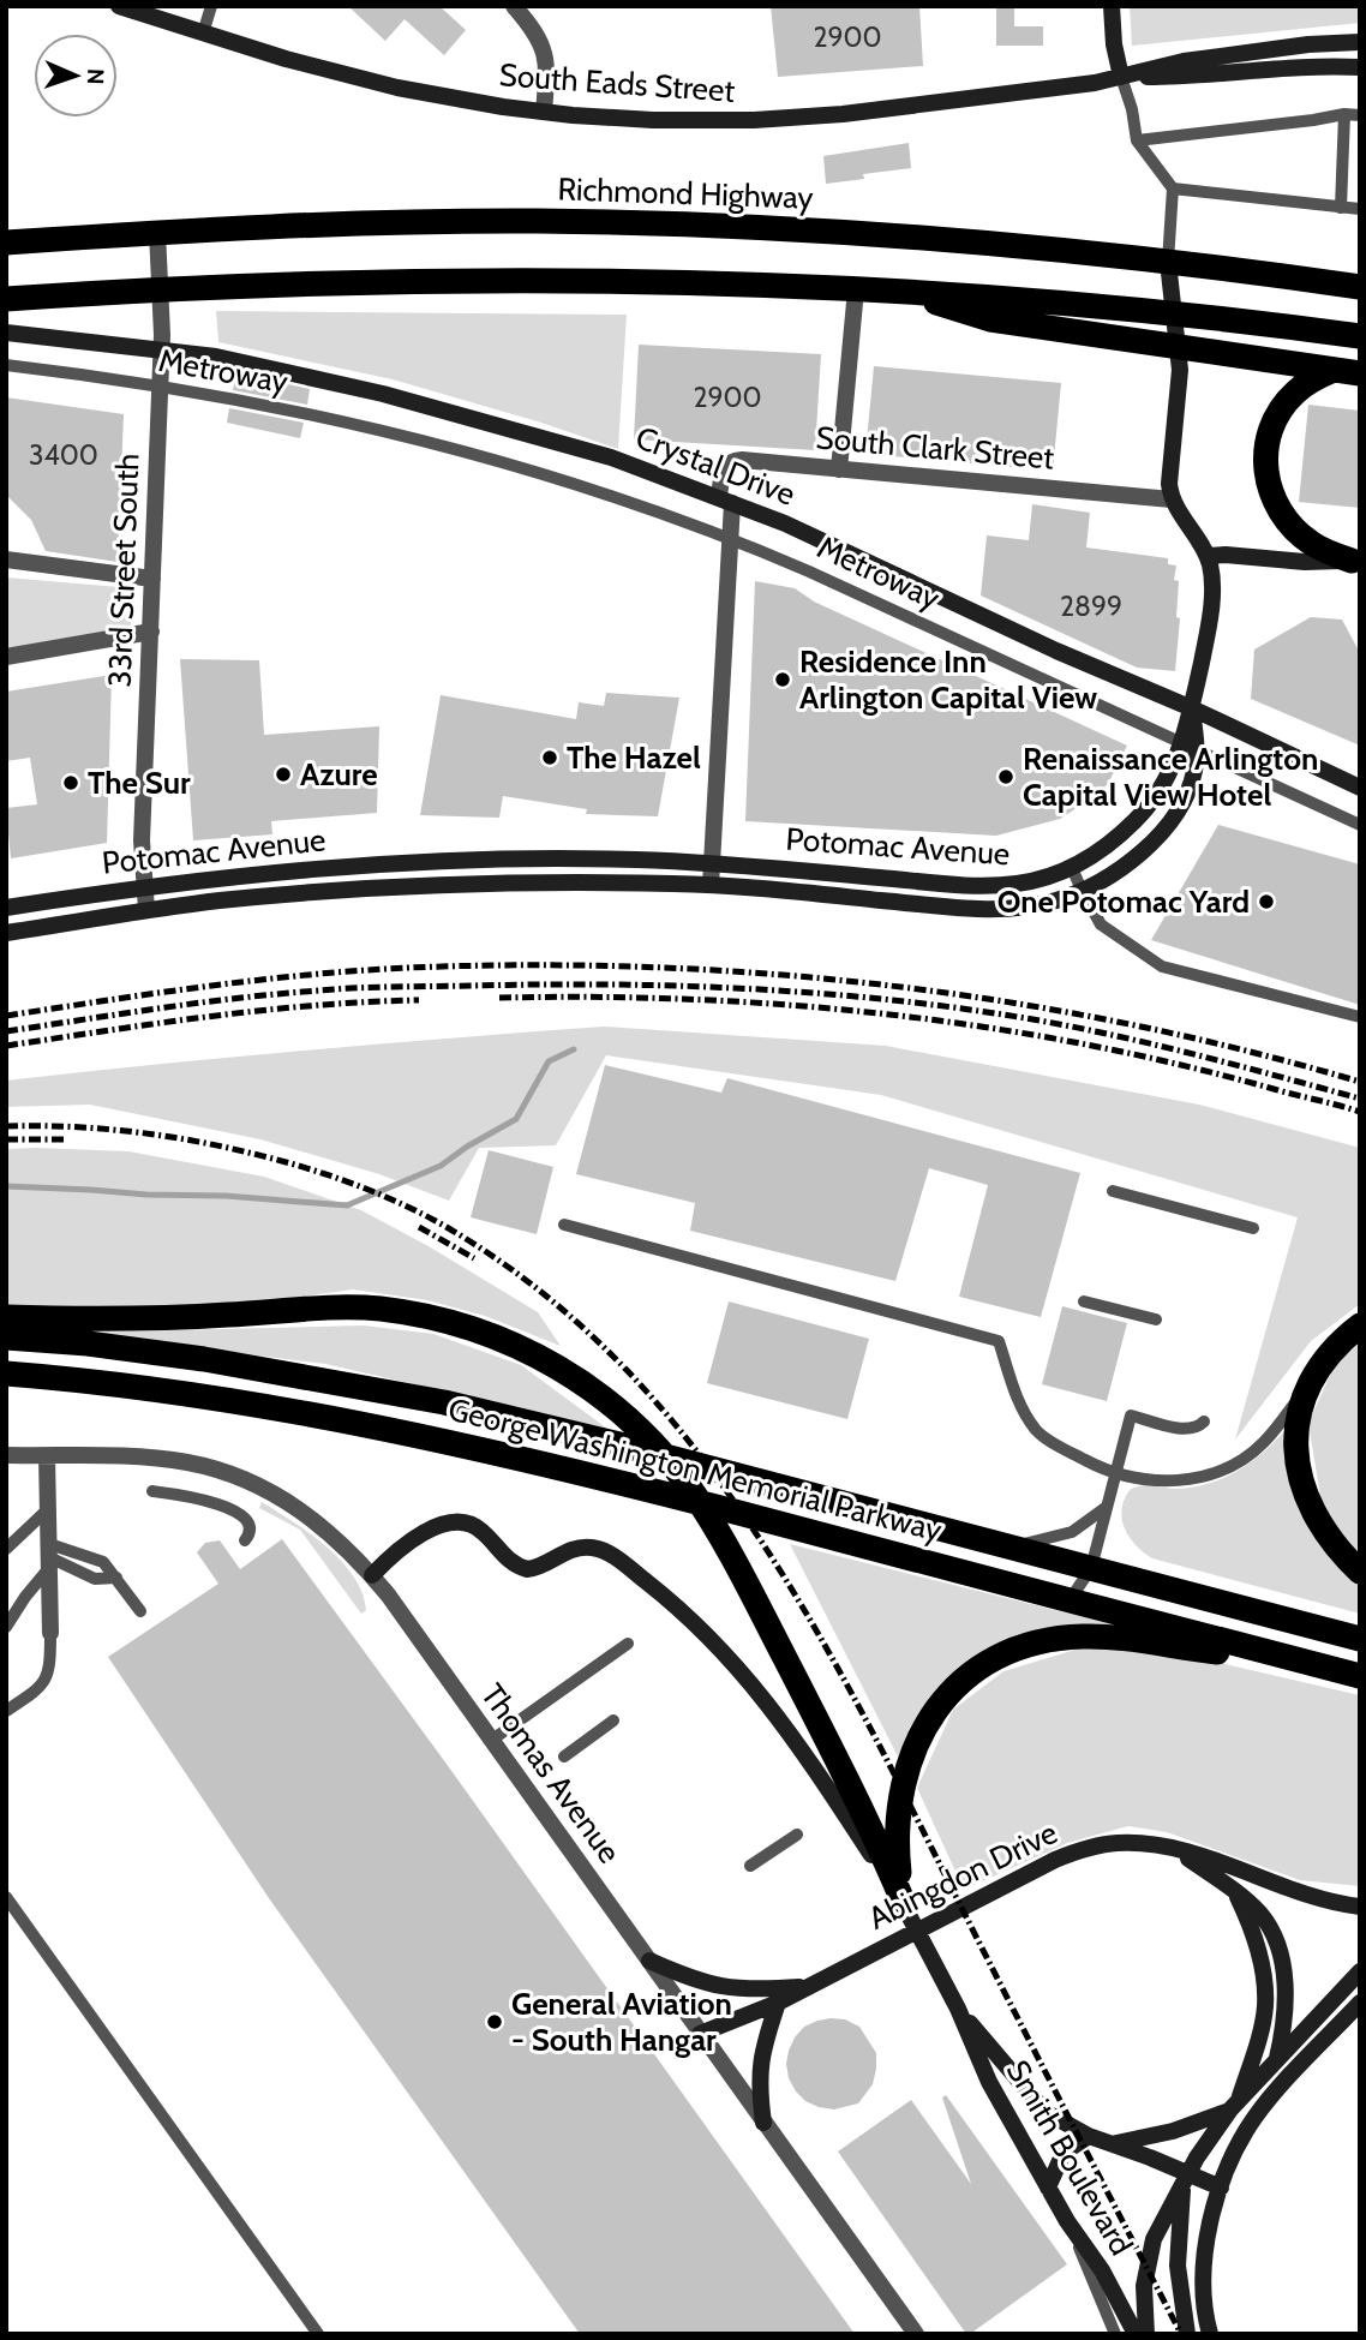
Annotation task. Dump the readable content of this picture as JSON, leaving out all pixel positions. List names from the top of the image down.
{
  "streets": {
    "highway": ["Richmond Highway", "George Washington Memorial Parkway"],
    "street": [
      "South Eads Street",
      "South Clark Street",
      "Crystal Drive",
      "33rd Street South",
      "Potomac Avenue",
      "Thomas Avenue",
      "Abingdon Drive",
      "Smith Boulevard"
    ],
    "lane": ["Metroway"]
  },
  "crossings": [
    ["Richmond Highway", "33rd Street South"],
    ["Metroway", "South Clark Street"],
    ["Metroway", "33rd Street South"],
    ["Metroway", "Potomac Avenue"],
    ["South Clark Street", "Crystal Drive"],
    ["South Clark Street", "Potomac Avenue"],
    ["Crystal Drive", "33rd Street South"],
    ["Crystal Drive", "Potomac Avenue"],
    ["33rd Street South", "Potomac Avenue"],
    ["Thomas Avenue", "Abingdon Drive"],
    ["Thomas Avenue", "Smith Boulevard"]
  ],
  "places": [
    "Residence Inn Arlington Capital View",
    "The Hazel",
    "Azure",
    "Renaissance Arlington Capital View Hotel",
    "The Sur",
    "One Potomac Yard",
    "General Aviation - South Hangar"
  ],
  "house_numbers": [
    "2900",
    "2900",
    "3400",
    "2899"
  ],
  "north": "right"
}
